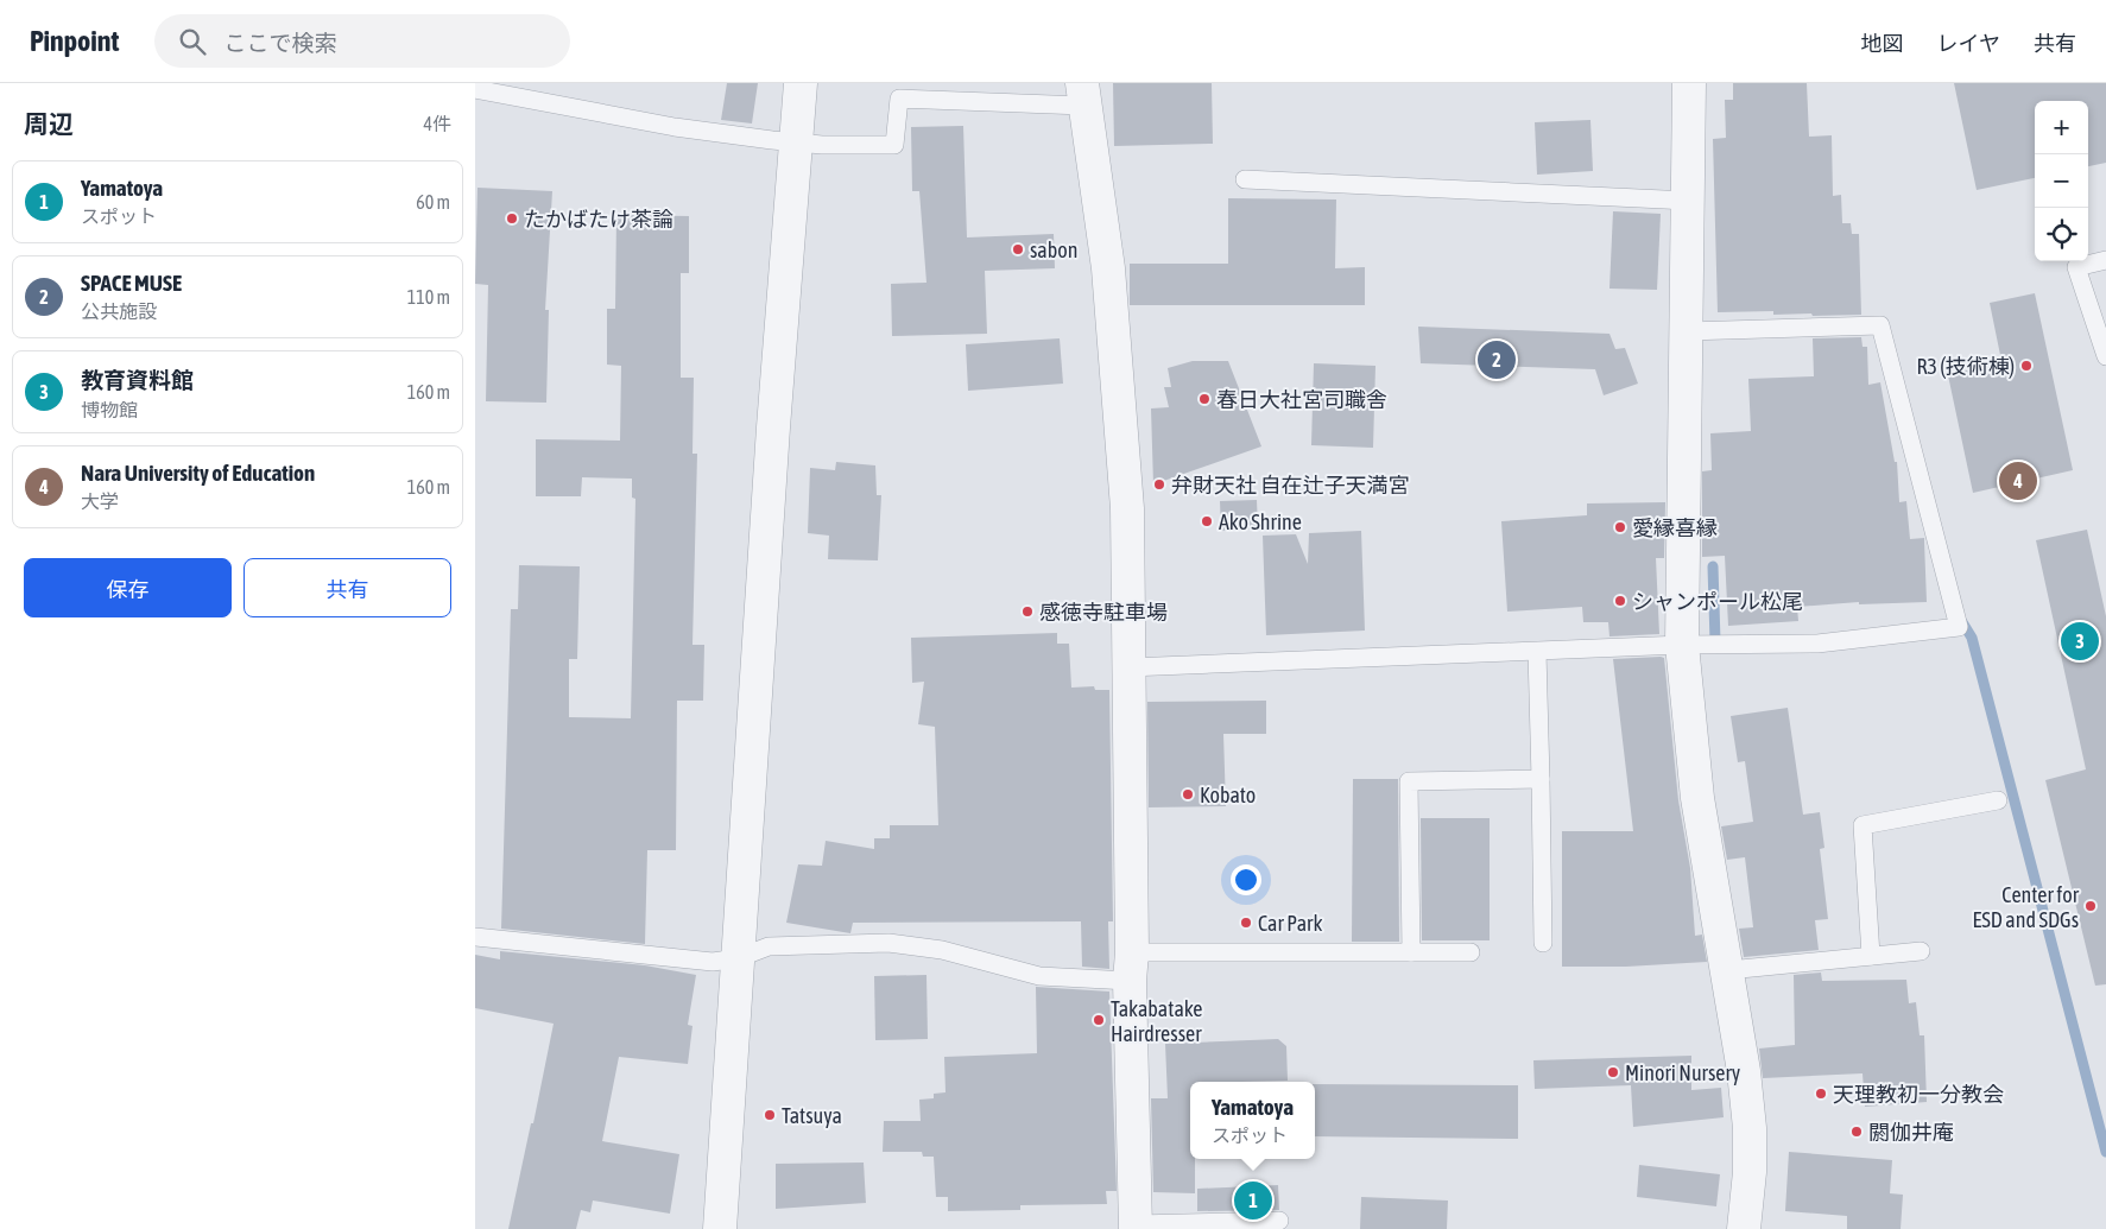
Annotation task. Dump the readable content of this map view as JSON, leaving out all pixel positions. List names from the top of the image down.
{
  "places": [
    "たかばたけ茶論",
    "sabon",
    "R3 (技術棟)",
    "春日大社宮司職舎",
    "弁財天社 自在辻子天満宮",
    "Ako Shrine",
    "愛縁喜縁",
    "シャンポール松尾",
    "感徳寺駐車場",
    "Kobato",
    "Center for ESD and SDGs",
    "Car Park",
    "Takabatake Hairdresser",
    "Minori Nursery",
    "天理教初一分教会",
    "Tatsuya",
    "閼伽井庵"
  ],
  "page": {
    "header": "Pinpoint",
    "search": "ここで検索",
    "nav": ["地図", "レイヤ", "共有"],
    "heading": ["周辺", "4件"],
    "map_buttons": ["+", "−"],
    "list": [
      {
        "mark": "1",
        "name": "Yamatoya",
        "note": "スポット",
        "value": "60 m"
      },
      {
        "mark": "2",
        "name": "SPACE MUSE",
        "note": "公共施設",
        "value": "110 m"
      },
      {
        "mark": "3",
        "name": "教育資料館",
        "note": "博物館",
        "value": "160 m"
      },
      {
        "mark": "4",
        "name": "Nara University of Education",
        "note": "大学",
        "value": "160 m"
      }
    ],
    "pins": [
      "2",
      "4",
      "3",
      "1"
    ],
    "buttons": ["保存", "共有"],
    "popup": ["Yamatoya", "スポット"]
  }
}
